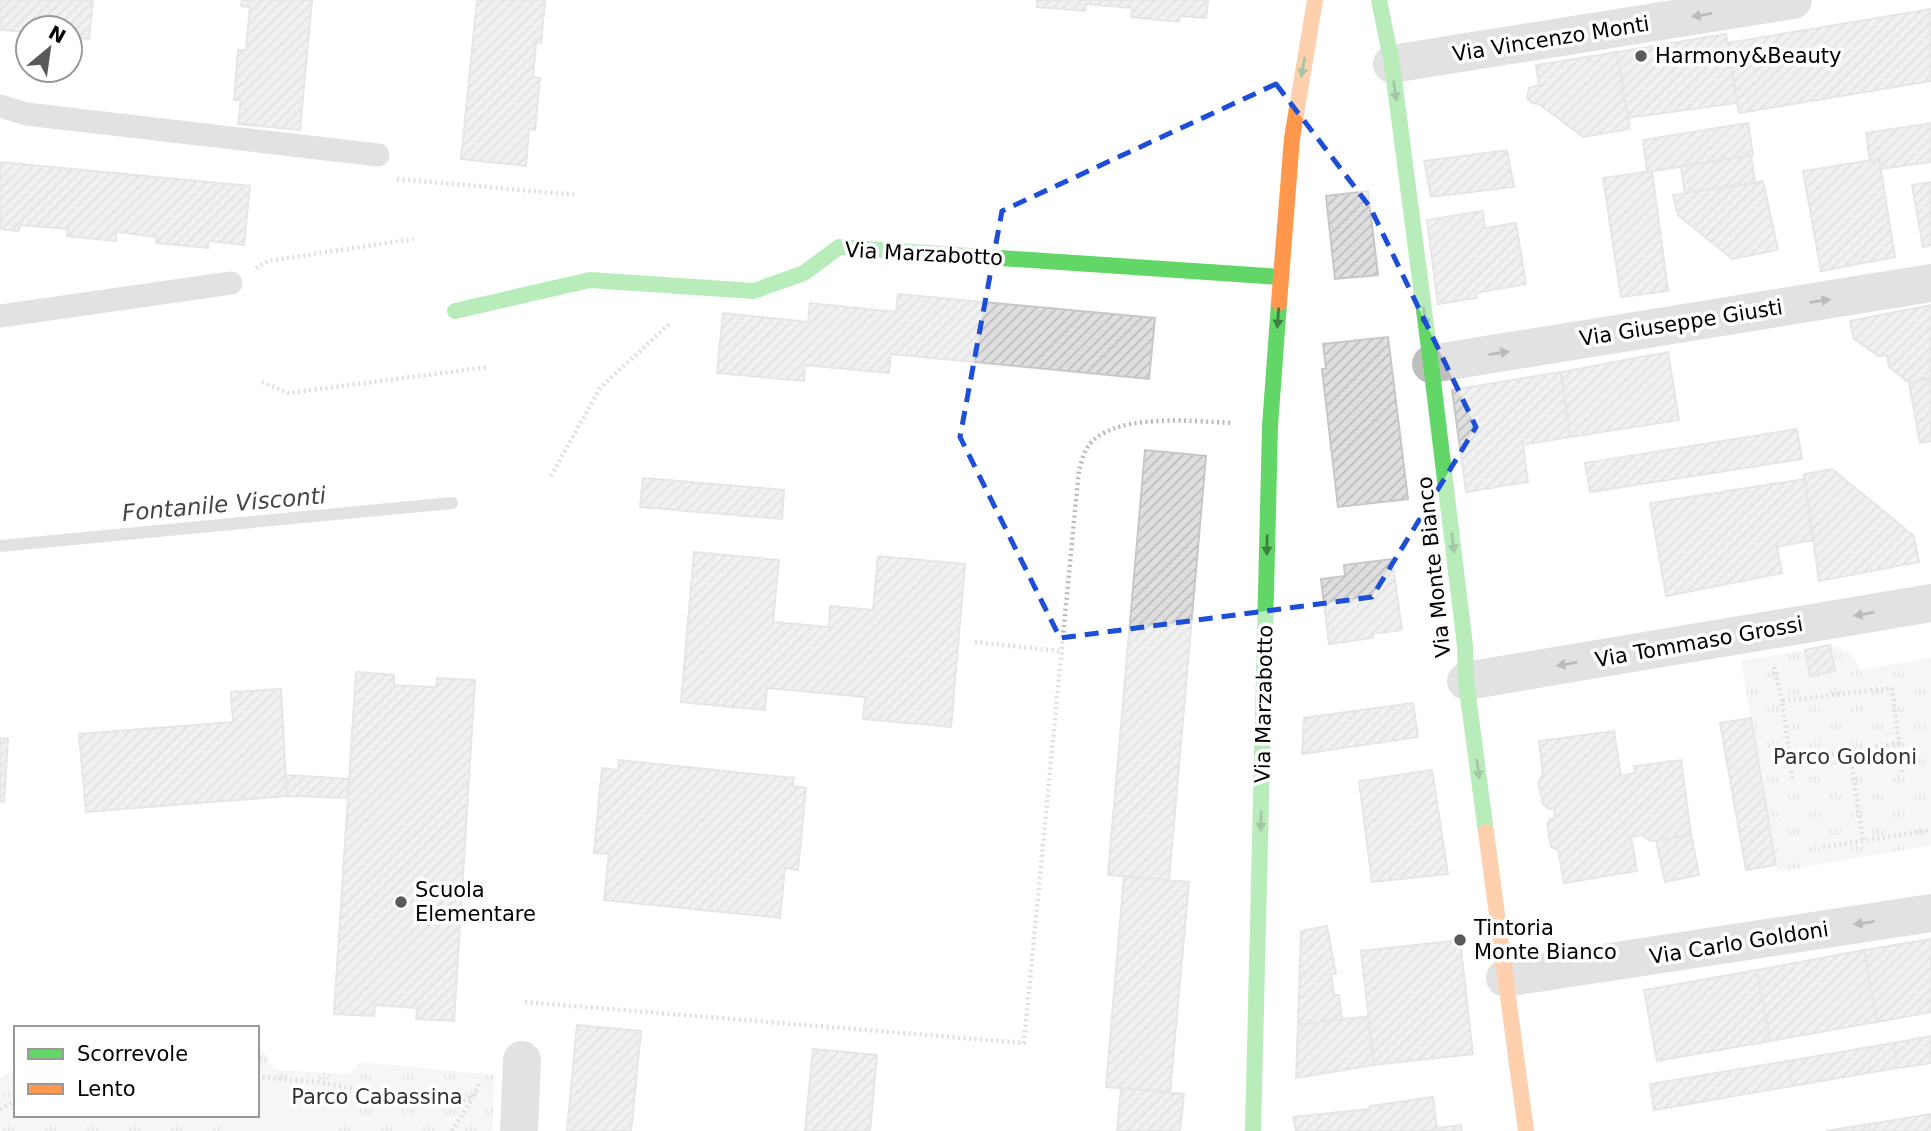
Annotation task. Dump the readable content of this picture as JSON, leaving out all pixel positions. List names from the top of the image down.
{
  "streets": {
    "street": [
      "Via Vincenzo Monti",
      "Via Marzabotto",
      "Via Giuseppe Giusti",
      "Via Monte Bianco",
      "Via Tommaso Grossi",
      "Via Carlo Goldoni"
    ]
  },
  "crossings": [
    ["Via Vincenzo Monti", "Via Monte Bianco"],
    ["Via Giuseppe Giusti", "Via Monte Bianco"],
    ["Via Monte Bianco", "Via Tommaso Grossi"],
    ["Via Monte Bianco", "Via Carlo Goldoni"]
  ],
  "one_way": [
    "Via Vincenzo Monti",
    "Via Marzabotto",
    "Via Giuseppe Giusti",
    "Via Monte Bianco",
    "Via Tommaso Grossi",
    "Via Carlo Goldoni"
  ],
  "water": ["Fontanile Visconti"],
  "parks": ["Parco Goldoni", "Parco Cabassina"],
  "places": ["Harmony&Beauty", "Scuola Elementare", "Tintoria Monte Bianco"],
  "legend": ["Scorrevole", "Lento"],
  "north": "top right"
}
